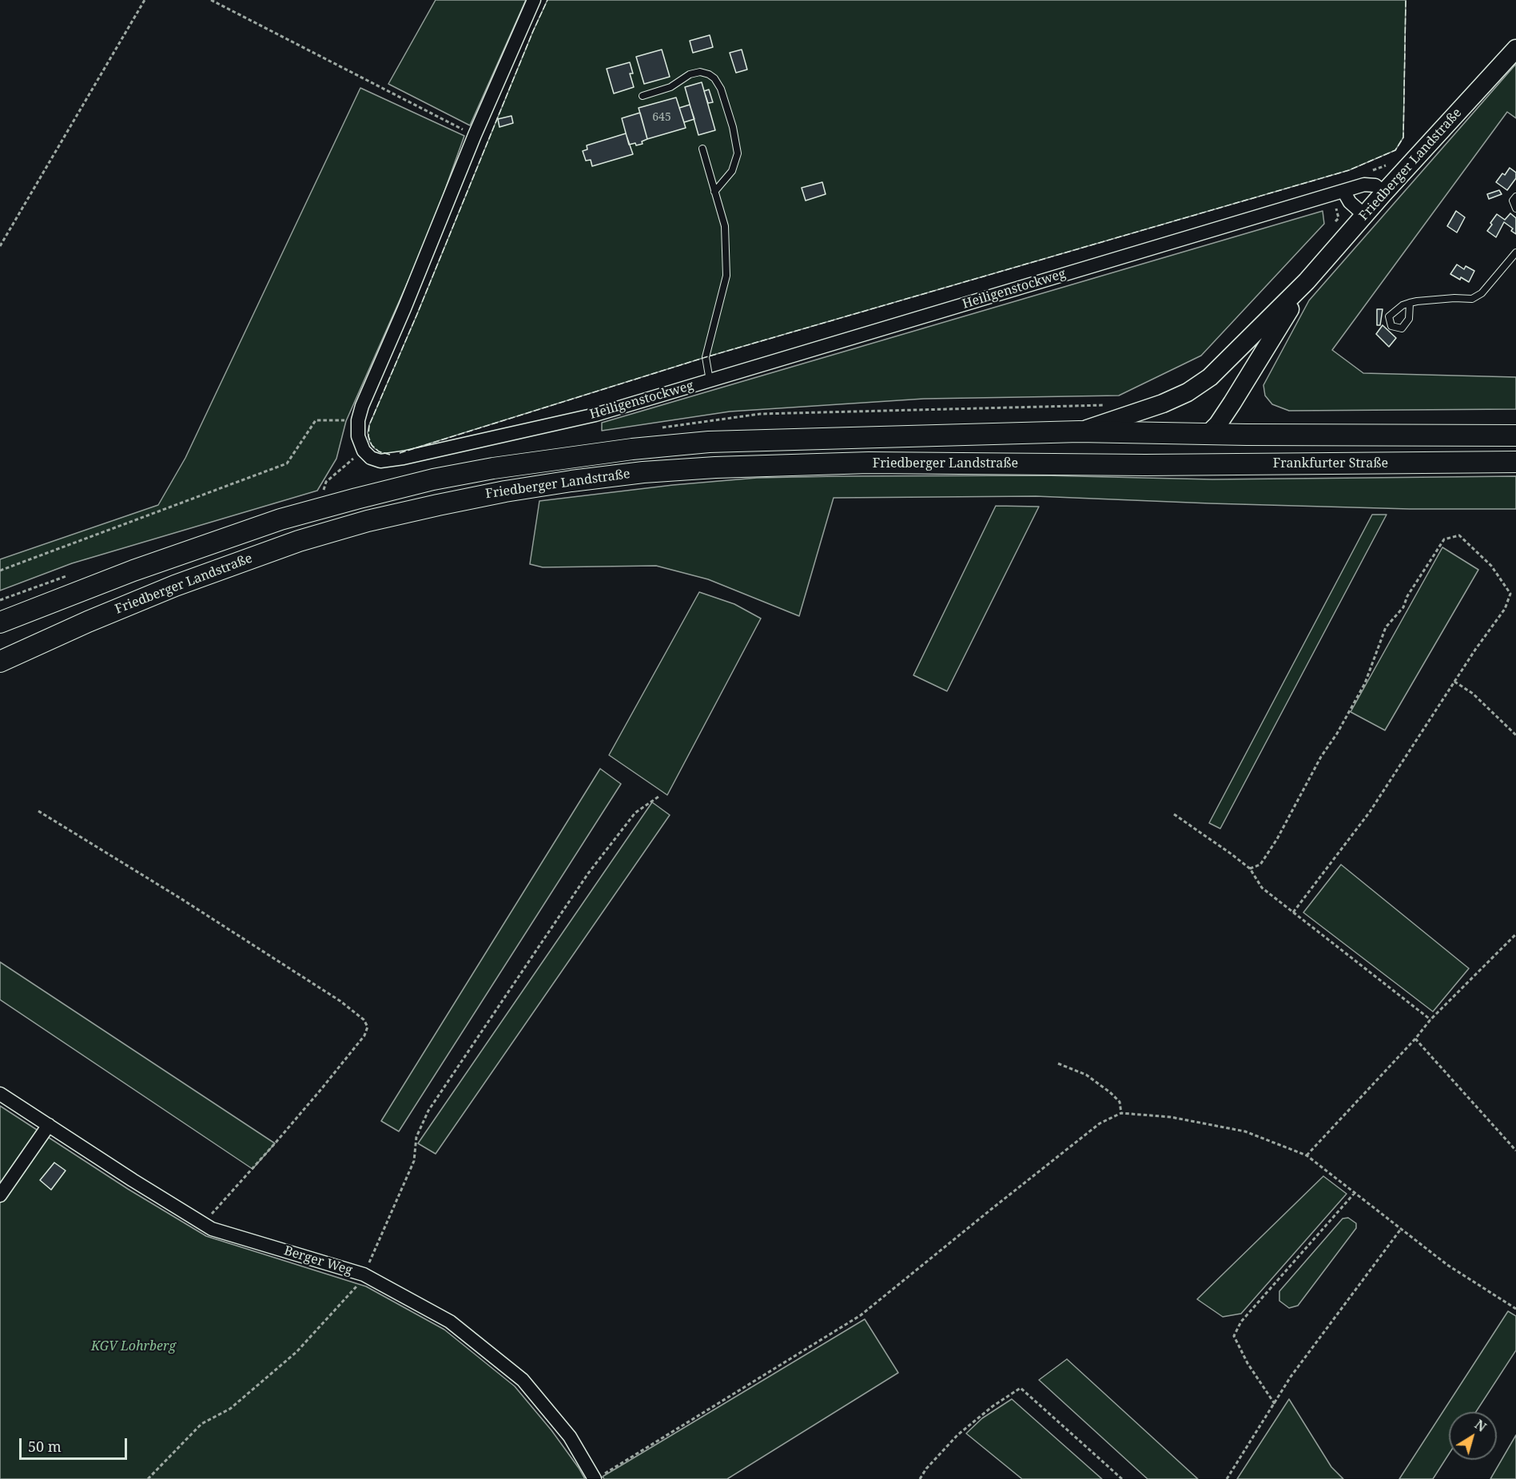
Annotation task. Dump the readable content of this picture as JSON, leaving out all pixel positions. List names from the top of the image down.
{
  "streets": {
    "main road": ["Friedberger Landstraße", "Frankfurter Straße"],
    "street": ["Heiligenstockweg", "Berger Weg"]
  },
  "crossings": [
    ["Friedberger Landstraße", "Heiligenstockweg"],
    ["Friedberger Landstraße", "Frankfurter Straße"]
  ],
  "parks": ["KGV Lohrberg"],
  "house_numbers": ["645"],
  "scale_bar": "50 m",
  "north": "top right"
}
